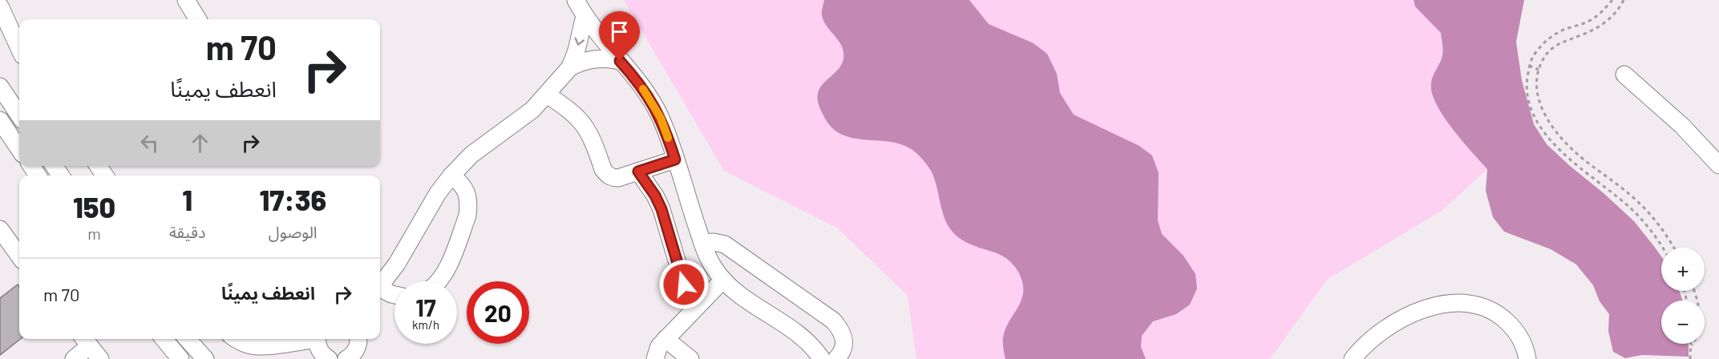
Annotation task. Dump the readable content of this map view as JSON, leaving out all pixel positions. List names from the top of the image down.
{
  "page": {
    "turn": ["70 m", "انعطف يمينًا"],
    "eta": [
      "17:36",
      "الوصول",
      "1",
      "دقيقة",
      "150",
      "m"
    ],
    "map_buttons": ["+", "−"],
    "list": [
      {
        "name": "انعطف يمينًا",
        "value": "70 m"
      }
    ],
    "speed": "17 km/h",
    "limit": "20"
  }
}
